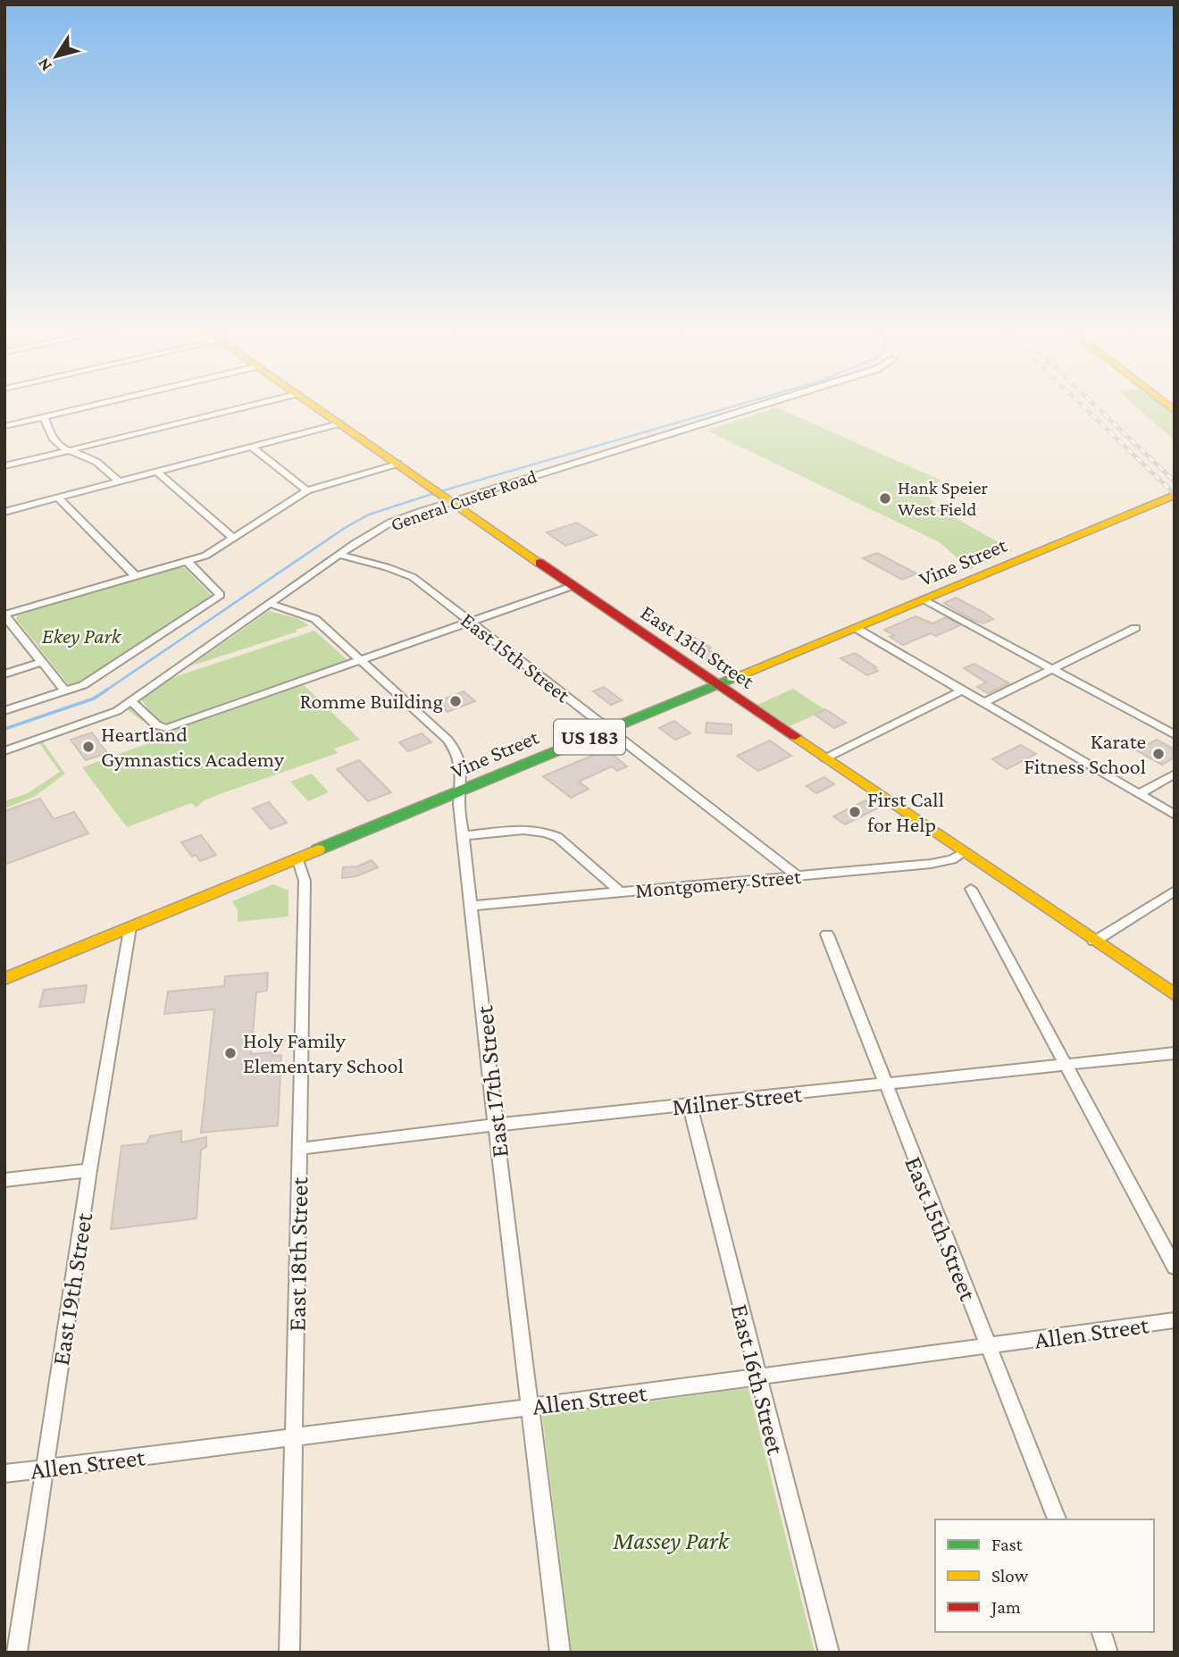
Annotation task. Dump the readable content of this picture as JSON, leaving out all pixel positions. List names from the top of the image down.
{
  "streets": {
    "street": [
      "General Custer Road",
      "Vine Street",
      "East 13th Street",
      "East 15th Street",
      "US 183",
      "Montgomery Street",
      "East 17th Street",
      "Milner Street",
      "East 18th Street",
      "East 19th Street",
      "Allen Street",
      "East 16th Street"
    ]
  },
  "crossings": [
    ["General Custer Road", "East 13th Street"],
    ["General Custer Road", "East 15th Street"],
    ["General Custer Road", "East 17th Street"],
    ["Vine Street", "East 13th Street"],
    ["Vine Street", "East 15th Street"],
    ["Vine Street", "East 17th Street"],
    ["Vine Street", "East 18th Street"],
    ["Vine Street", "East 19th Street"],
    ["East 13th Street", "Montgomery Street"],
    ["East 15th Street", "Montgomery Street"],
    ["East 15th Street", "Milner Street"],
    ["East 15th Street", "Allen Street"],
    ["Montgomery Street", "East 17th Street"],
    ["East 17th Street", "Milner Street"],
    ["East 17th Street", "Allen Street"],
    ["Milner Street", "East 18th Street"],
    ["Milner Street", "East 16th Street"],
    ["East 18th Street", "Allen Street"],
    ["East 19th Street", "Allen Street"],
    ["Allen Street", "East 16th Street"]
  ],
  "parks": ["Ekey Park", "Massey Park"],
  "places": [
    "Hank Speier West Field",
    "Romme Building",
    "Heartland Gymnastics Academy",
    "Karate Fitness School",
    "First Call for Help",
    "Holy Family Elementary School"
  ],
  "legend": ["Fast", "Slow", "Jam"],
  "north": "bottom left"
}
